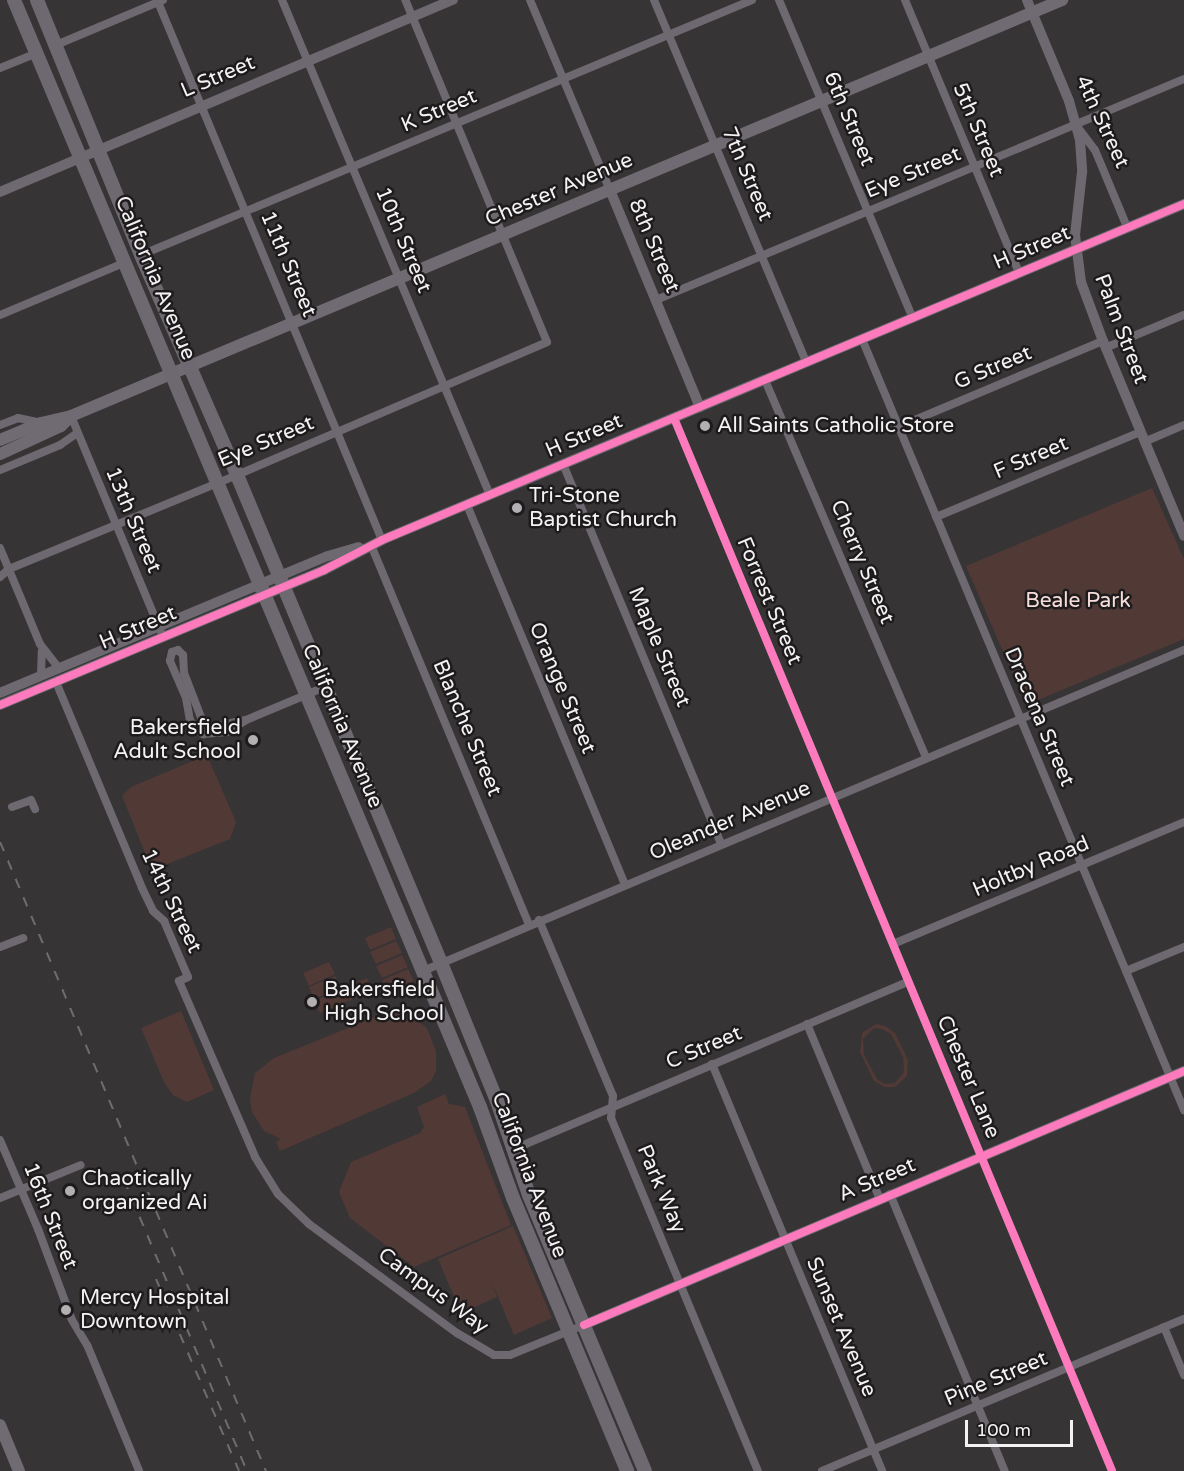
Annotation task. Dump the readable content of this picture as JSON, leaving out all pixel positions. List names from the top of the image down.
{
  "streets": {
    "main road": ["Chester Avenue", "California Avenue"],
    "street": [
      "L Street",
      "K Street",
      "6th Street",
      "4th Street",
      "5th Street",
      "Eye Street",
      "7th Street",
      "10th Street",
      "8th Street",
      "H Street",
      "11th Street",
      "Palm Street",
      "G Street",
      "F Street",
      "13th Street",
      "Cherry Street",
      "Forrest Street",
      "Maple Street",
      "Orange Street",
      "Dracena Street",
      "Blanche Street",
      "Oleander Avenue",
      "Holtby Road",
      "14th Street",
      "C Street",
      "Chester Lane",
      "A Street",
      "Park Way",
      "16th Street",
      "Campus Way",
      "Sunset Avenue",
      "Pine Street"
    ]
  },
  "crossings": [
    ["L Street", "10th Street"],
    ["L Street", "11th Street"],
    ["L Street", "California Avenue"],
    ["K Street", "7th Street"],
    ["K Street", "10th Street"],
    ["K Street", "8th Street"],
    ["K Street", "11th Street"],
    ["K Street", "California Avenue"],
    ["6th Street", "Eye Street"],
    ["6th Street", "Chester Avenue"],
    ["6th Street", "H Street"],
    ["4th Street", "Eye Street"],
    ["4th Street", "Chester Avenue"],
    ["4th Street", "H Street"],
    ["4th Street", "Palm Street"],
    ["5th Street", "Eye Street"],
    ["5th Street", "Chester Avenue"],
    ["5th Street", "H Street"],
    ["Eye Street", "7th Street"],
    ["Eye Street", "Chester Avenue"],
    ["Eye Street", "10th Street"],
    ["Eye Street", "8th Street"],
    ["Eye Street", "11th Street"],
    ["Eye Street", "California Avenue"],
    ["Eye Street", "Palm Street"],
    ["Eye Street", "13th Street"],
    ["7th Street", "Chester Avenue"],
    ["7th Street", "H Street"],
    ["Chester Avenue", "10th Street"],
    ["Chester Avenue", "8th Street"],
    ["Chester Avenue", "11th Street"],
    ["Chester Avenue", "California Avenue"],
    ["Chester Avenue", "13th Street"],
    ["10th Street", "H Street"],
    ["8th Street", "H Street"],
    ["H Street", "11th Street"],
    ["H Street", "California Avenue"],
    ["H Street", "Palm Street"],
    ["H Street", "13th Street"],
    ["H Street", "Cherry Street"],
    ["H Street", "Forrest Street"],
    ["H Street", "Maple Street"],
    ["H Street", "Orange Street"],
    ["H Street", "Dracena Street"],
    ["H Street", "Blanche Street"],
    ["H Street", "14th Street"],
    ["California Avenue", "Oleander Avenue"],
    ["California Avenue", "C Street"],
    ["California Avenue", "A Street"],
    ["California Avenue", "Campus Way"],
    ["Palm Street", "G Street"],
    ["Palm Street", "F Street"],
    ["G Street", "Dracena Street"],
    ["F Street", "Dracena Street"],
    ["Cherry Street", "Oleander Avenue"],
    ["Forrest Street", "Oleander Avenue"],
    ["Forrest Street", "Chester Lane"],
    ["Maple Street", "Oleander Avenue"],
    ["Orange Street", "Oleander Avenue"],
    ["Dracena Street", "Oleander Avenue"],
    ["Dracena Street", "Holtby Road"],
    ["Dracena Street", "A Street"],
    ["Blanche Street", "Oleander Avenue"],
    ["Oleander Avenue", "Chester Lane"],
    ["Oleander Avenue", "Park Way"],
    ["Holtby Road", "Chester Lane"],
    ["14th Street", "Campus Way"],
    ["C Street", "Chester Lane"],
    ["C Street", "Park Way"],
    ["C Street", "Sunset Avenue"],
    ["Chester Lane", "A Street"],
    ["Chester Lane", "Pine Street"],
    ["A Street", "Park Way"],
    ["A Street", "Campus Way"],
    ["A Street", "Sunset Avenue"],
    ["Sunset Avenue", "Pine Street"]
  ],
  "parks": ["Beale Park"],
  "places": [
    "All Saints Catholic Store",
    "Tri-Stone Baptist Church",
    "Bakersfield Adult School",
    "Bakersfield High School",
    "Chaotically organized Ai",
    "Mercy Hospital Downtown"
  ],
  "scale_bar": "100 m"
}
